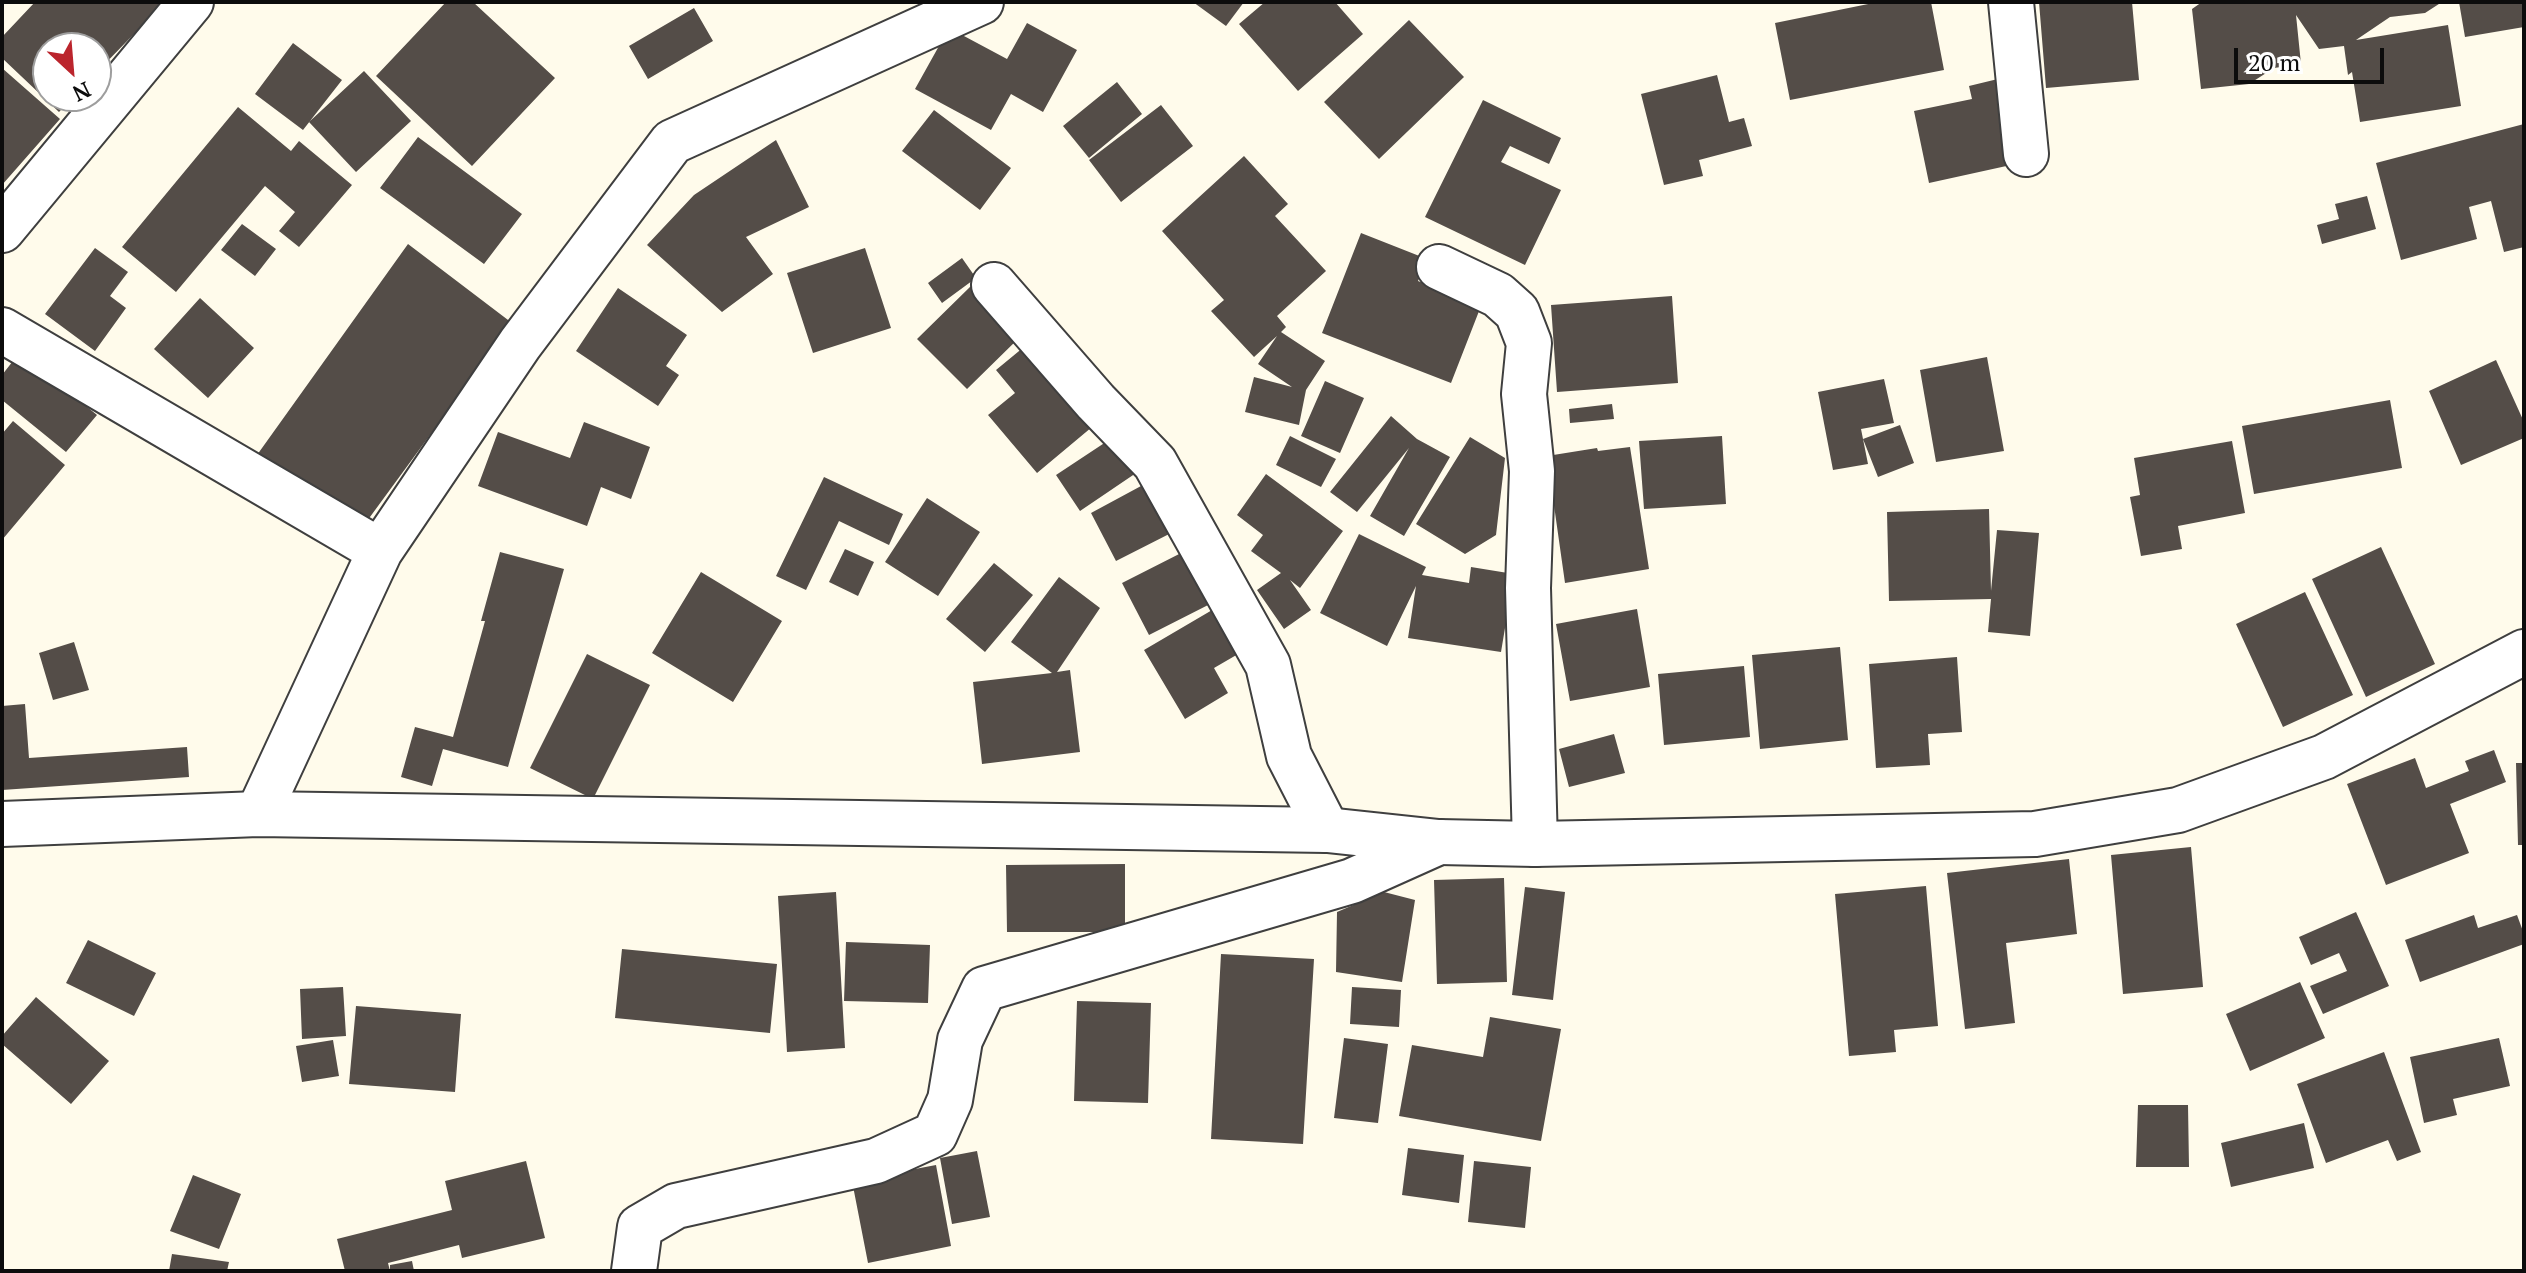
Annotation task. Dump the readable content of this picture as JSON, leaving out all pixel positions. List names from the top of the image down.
{
  "scale_bar": "20 m",
  "north": "bottom right"
}
